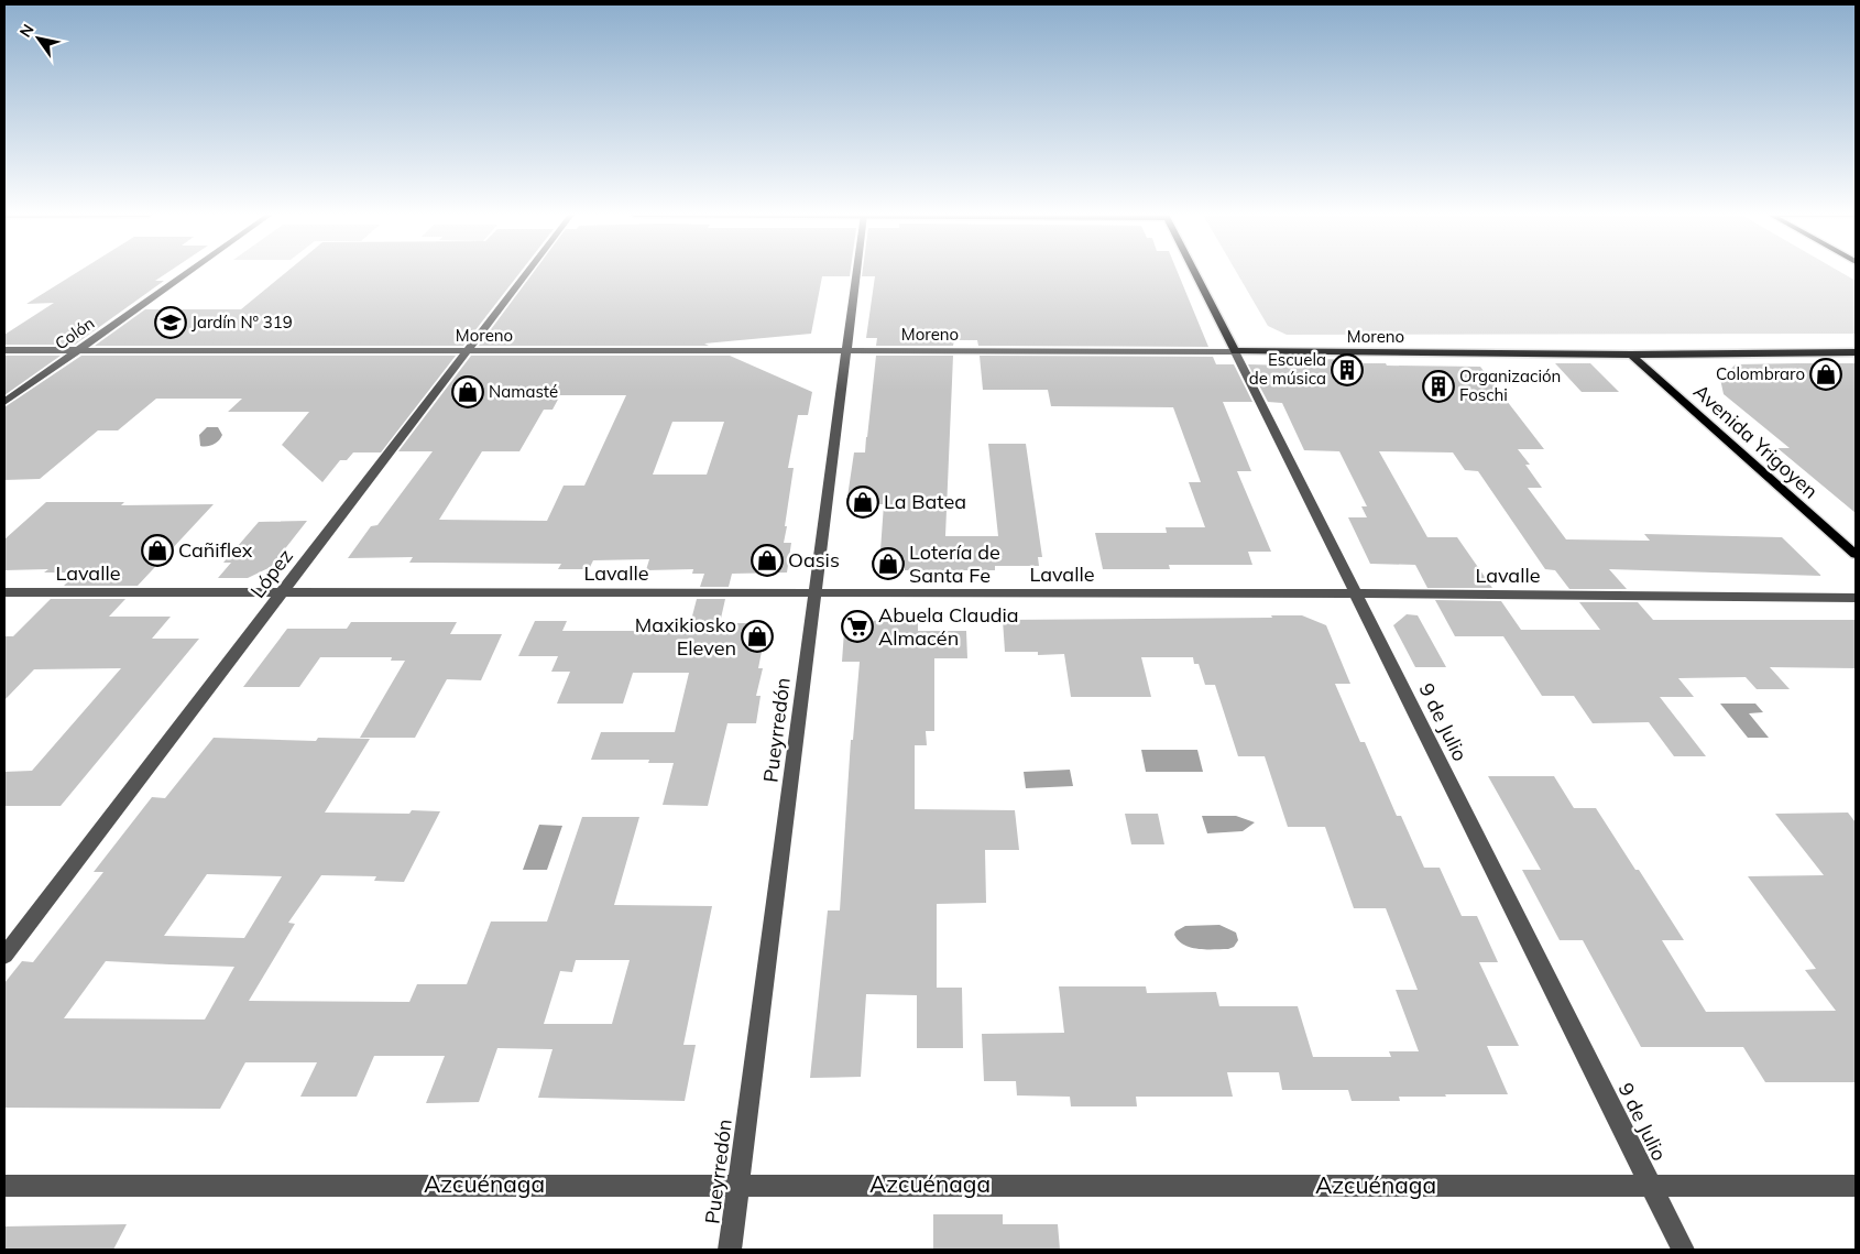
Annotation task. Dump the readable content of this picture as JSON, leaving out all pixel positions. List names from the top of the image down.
{
  "streets": {
    "main road": ["Moreno", "Avenida Yrigoyen", "9 de Julio"],
    "street": [
      "Colón",
      "Lavalle",
      "López",
      "Pueyrredón",
      "Azcuénaga"
    ]
  },
  "crossings": [
    ["Colón", "Moreno"],
    ["Moreno", "Avenida Yrigoyen"],
    ["Moreno", "López"],
    ["Moreno", "9 de Julio"],
    ["Moreno", "Pueyrredón"],
    ["Lavalle", "López"],
    ["Lavalle", "9 de Julio"],
    ["Lavalle", "Pueyrredón"],
    ["9 de Julio", "Azcuénaga"],
    ["Pueyrredón", "Azcuénaga"]
  ],
  "places": {
    "school or university": ["Jardín Nº 319"],
    "building": ["Escuela de música", "Organización Foschi"],
    "shop": [
      "Colombraro",
      "Namasté",
      "La Batea",
      "Cañiflex",
      "Oasis",
      "Lotería de Santa Fe",
      "Maxikiosko Eleven"
    ],
    "supermarket": ["Abuela Claudia Almacén"]
  },
  "north": "top left"
}
